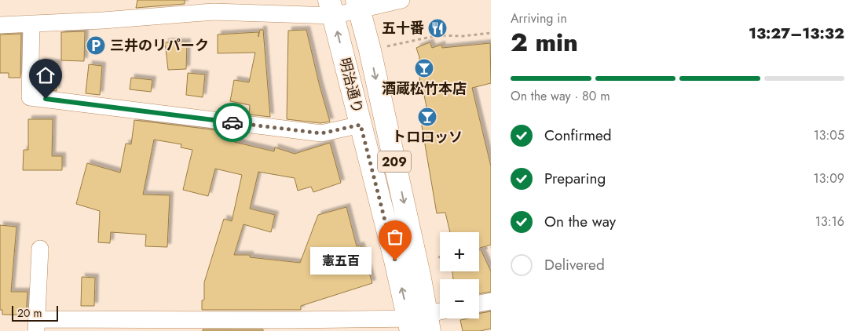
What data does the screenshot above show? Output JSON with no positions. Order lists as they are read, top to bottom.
{
  "streets": {
    "highway": ["明治通り", "209"]
  },
  "places": {
    "restaurant": ["五十番"],
    "parking": ["三井のリパーク"],
    "bar": ["酒蔵松竹本店", "トロロッソ"],
    "other": ["憲五百"]
  },
  "scale_bar": "20 m",
  "page": {
    "heading": ["2 min", "Arriving in", "13:27–13:32"],
    "bar": "On the way · 80 m",
    "list": [
      ["Confirmed", "13:05"],
      ["Preparing", "13:09"],
      ["On the way", "13:16"],
      "Delivered"
    ],
    "map_buttons": ["+", "−"],
    "bubble": "憲五百",
    "scale": "20 m"
  }
}
